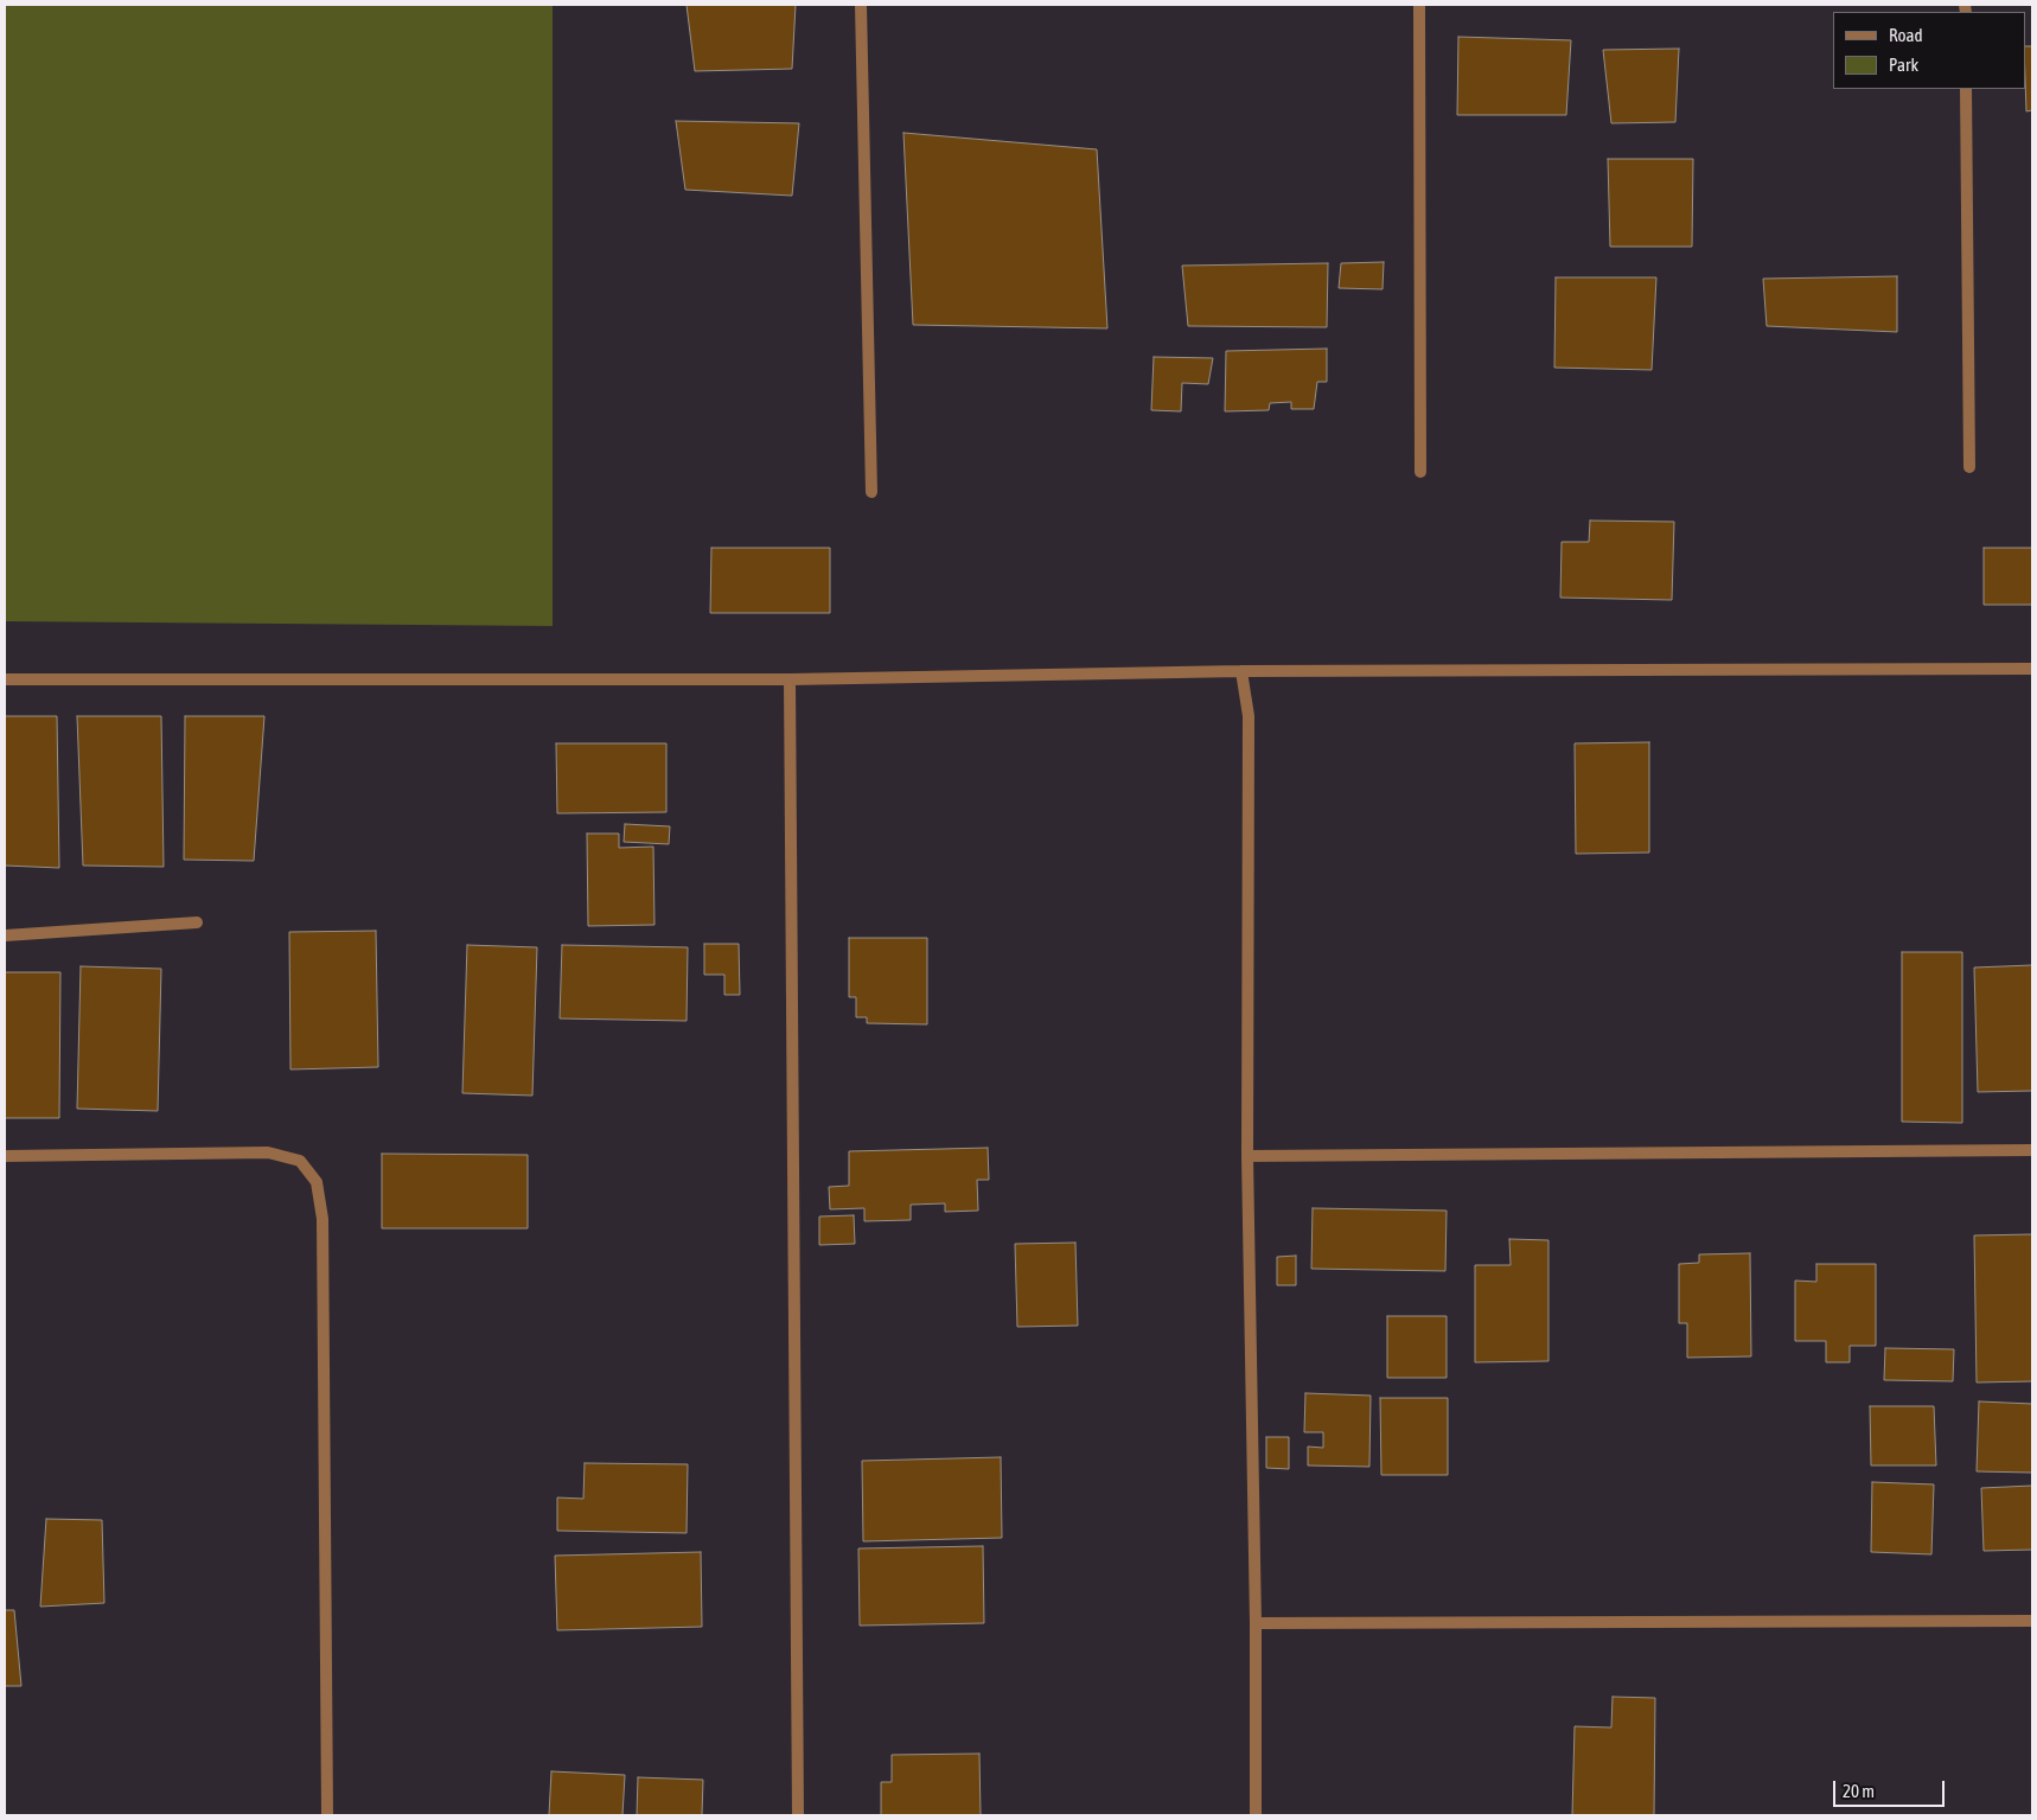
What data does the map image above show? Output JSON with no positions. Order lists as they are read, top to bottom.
{
  "legend": ["Road", "Park"],
  "scale_bar": "20 m"
}
